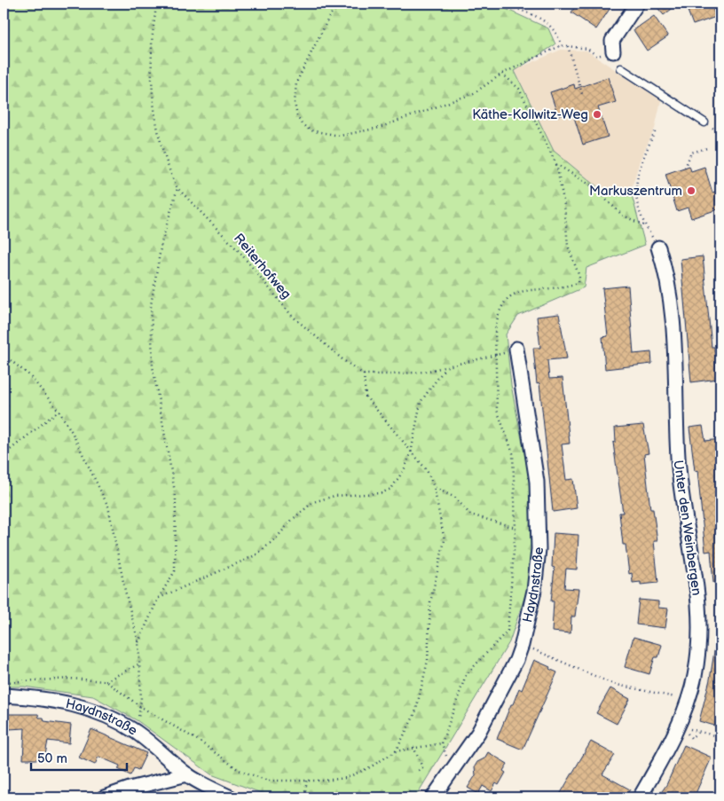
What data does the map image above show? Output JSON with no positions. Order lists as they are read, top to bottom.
{
  "streets": {
    "street": ["Unter den Weinbergen", "Haydnstraße"],
    "path": ["Reiterhofweg"]
  },
  "places": ["Käthe-Kollwitz-Weg", "Markuszentrum"],
  "scale_bar": "50 m"
}
